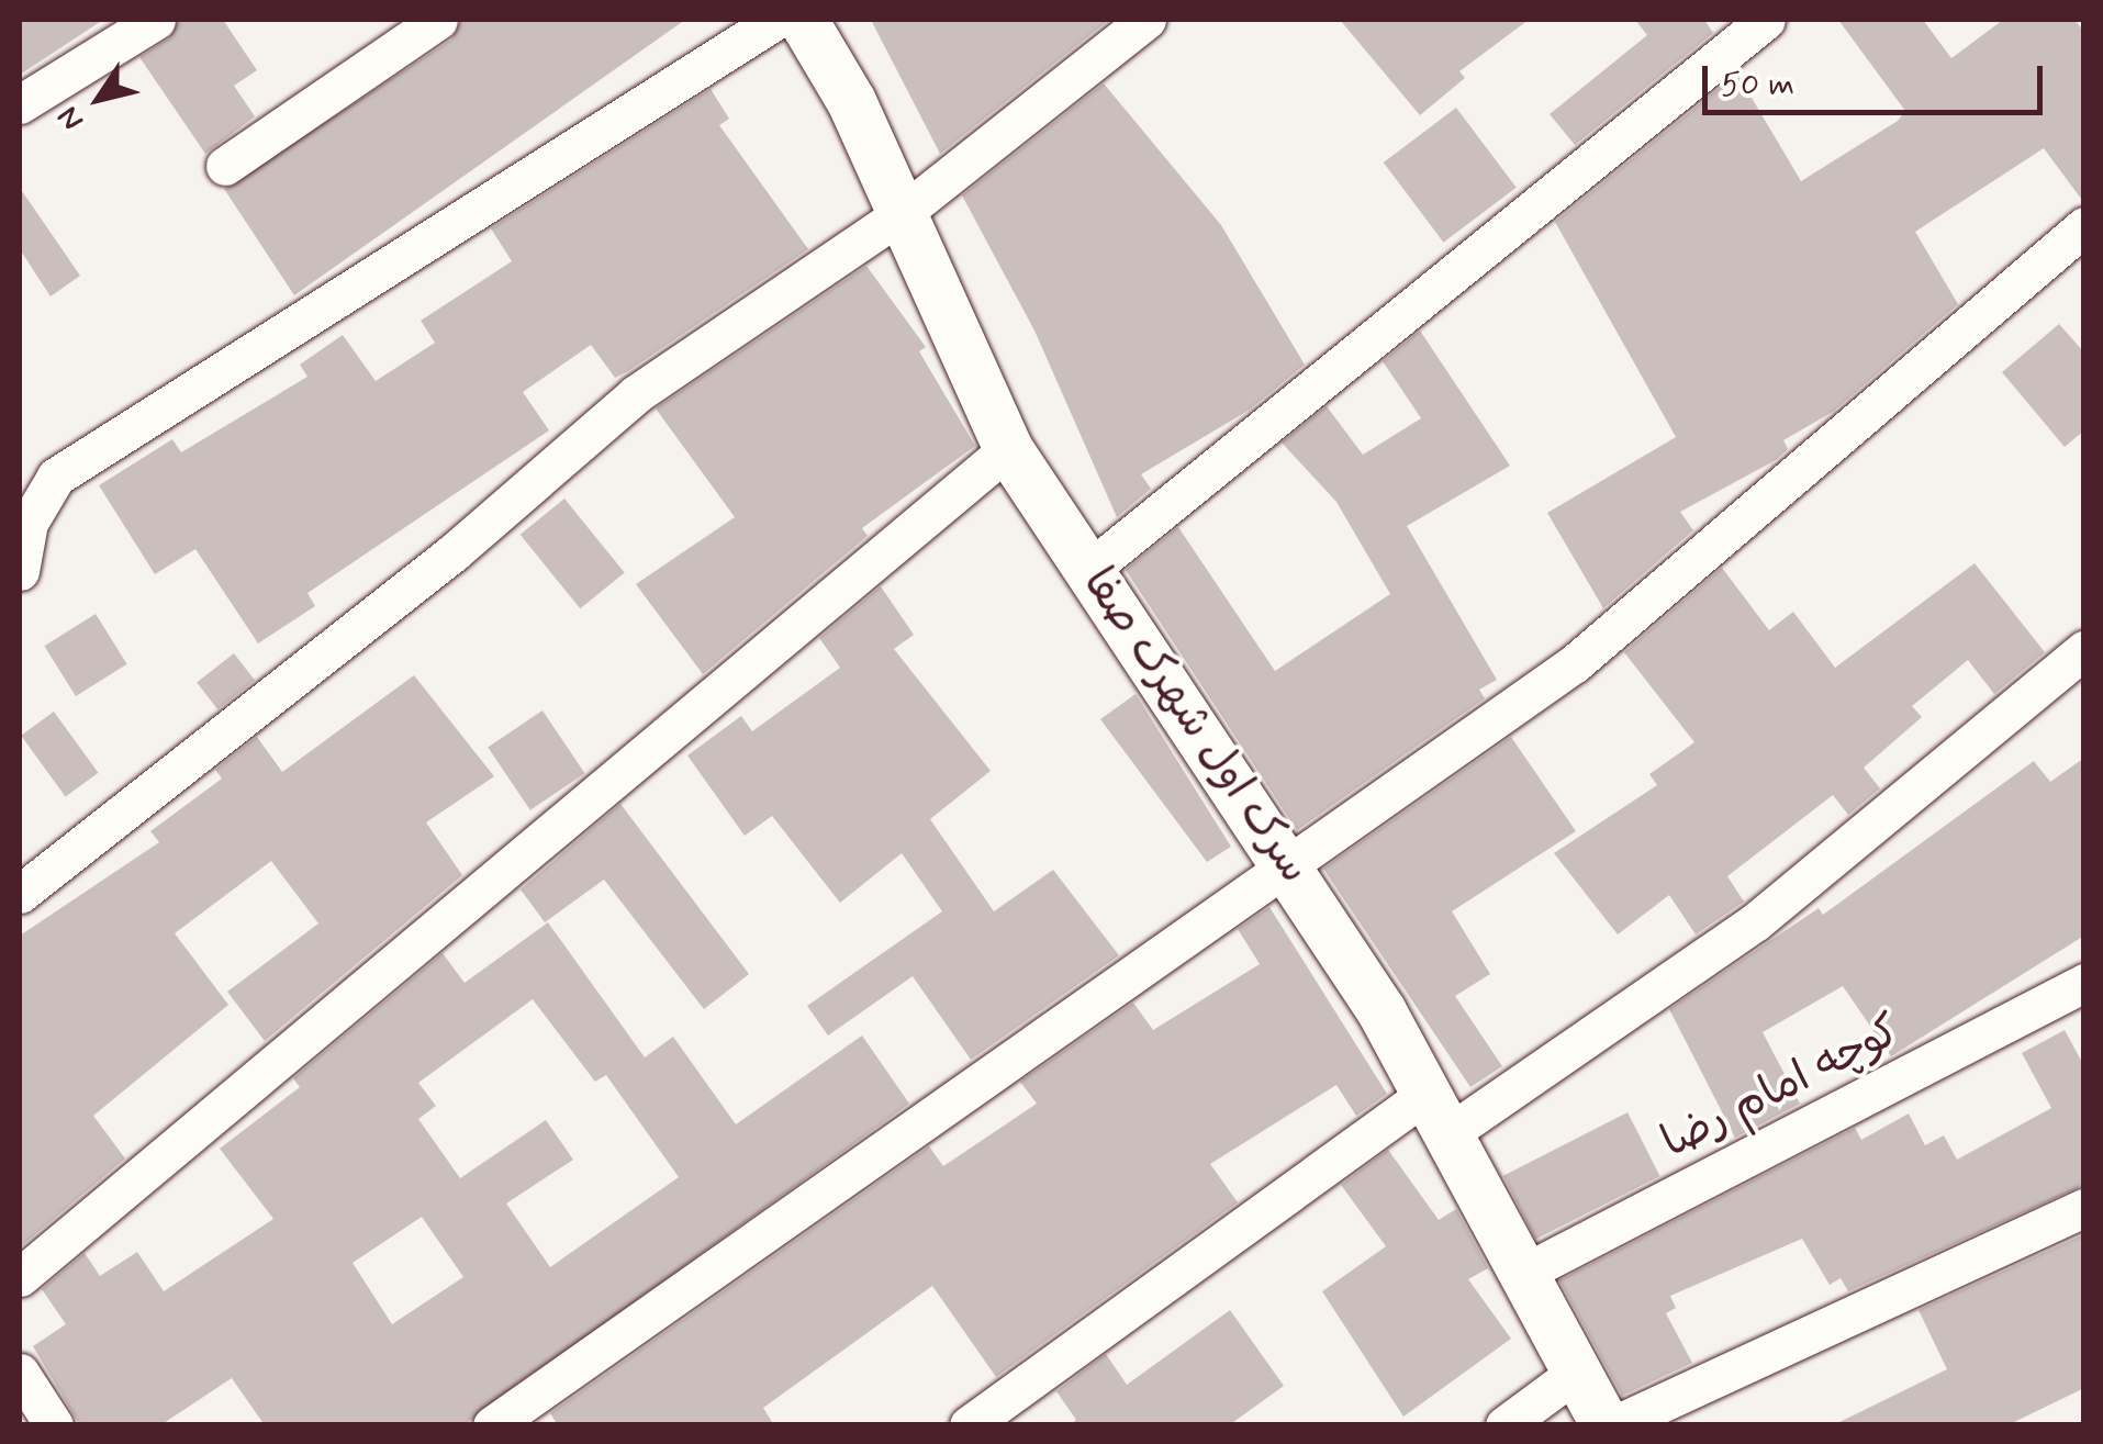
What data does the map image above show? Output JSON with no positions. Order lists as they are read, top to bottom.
{
  "streets": {
    "street": ["سرک اول شهرک صفا", "کوچه امام رضا"]
  },
  "crossings": [
    ["سرک اول شهرک صفا", "کوچه امام رضا"]
  ],
  "scale_bar": "50 m",
  "north": "bottom left"
}
